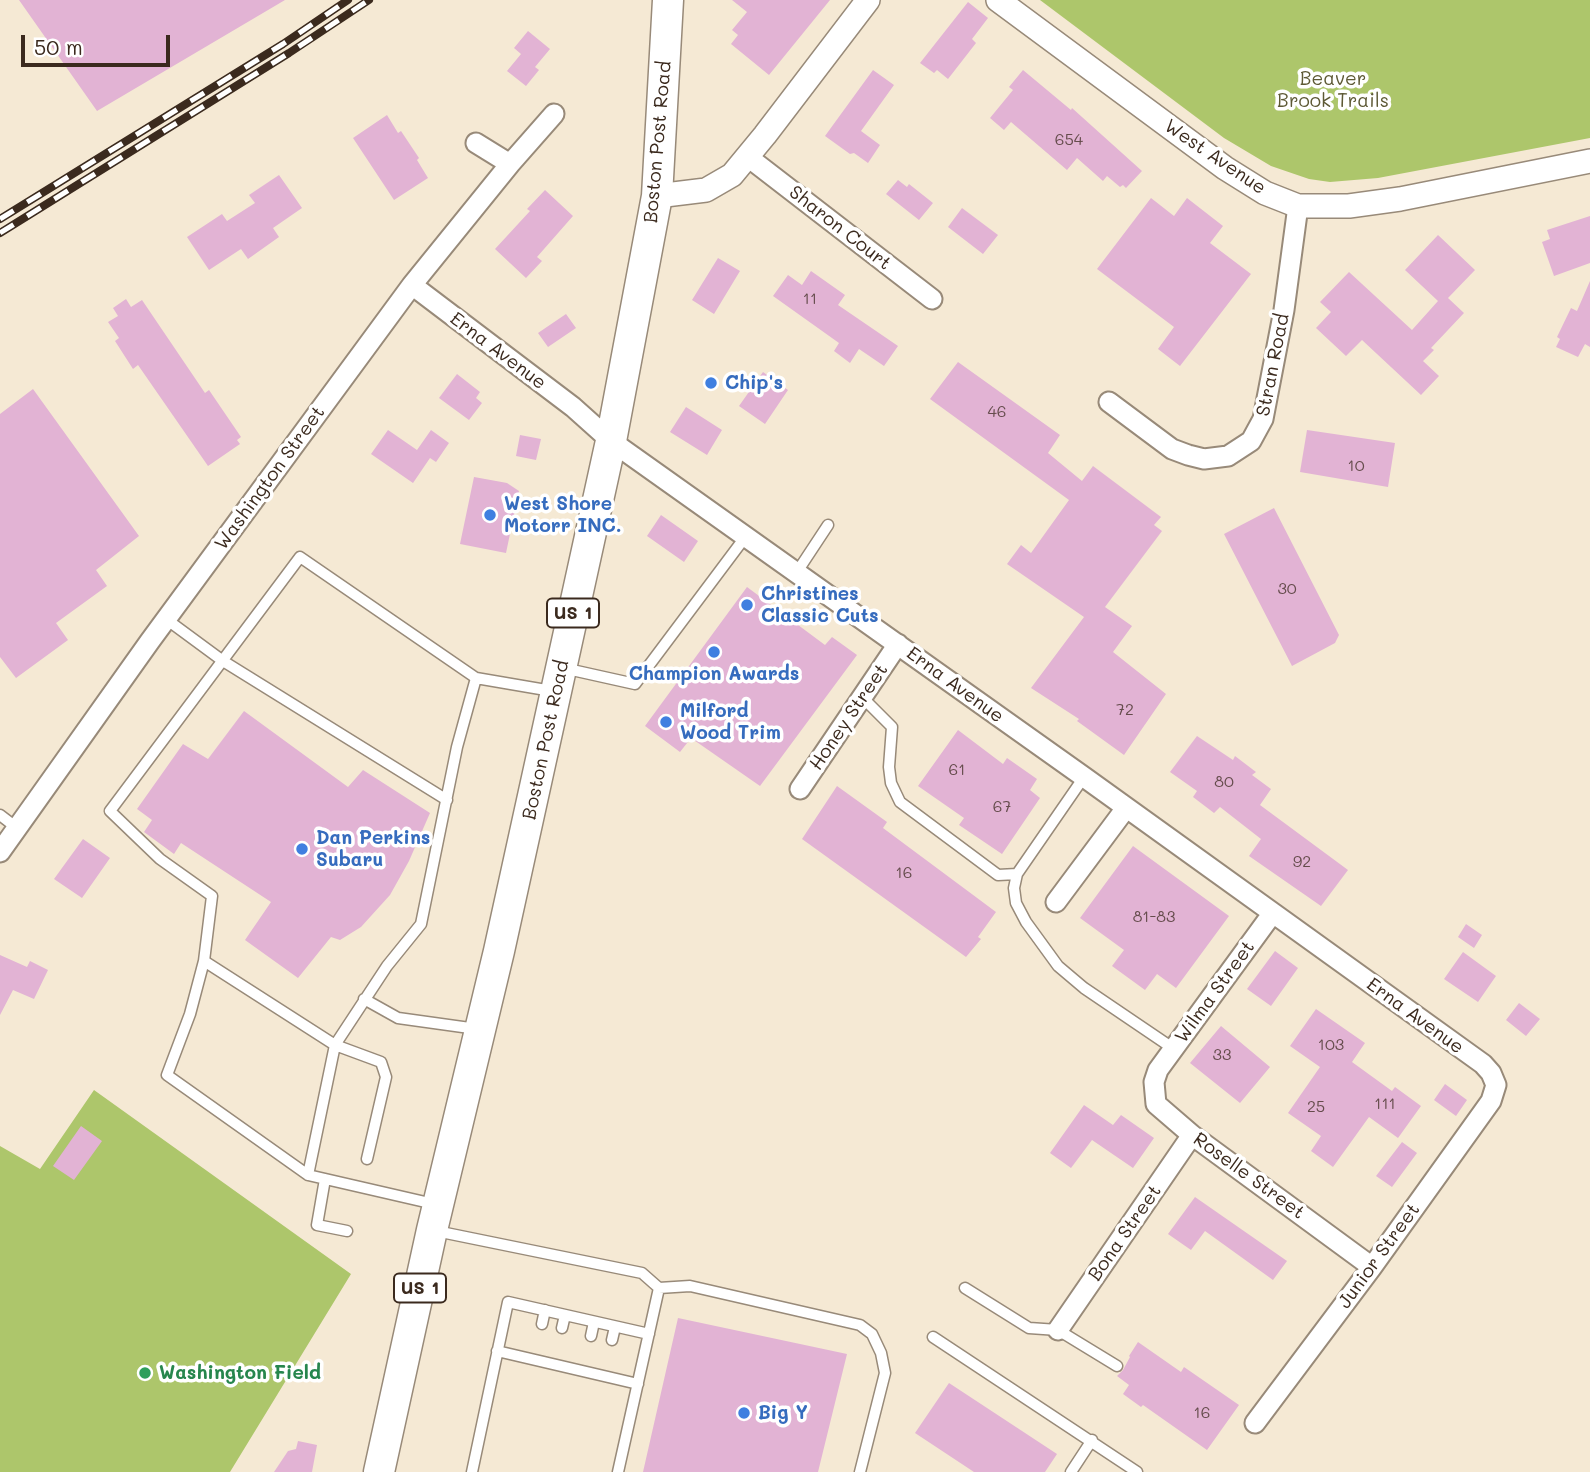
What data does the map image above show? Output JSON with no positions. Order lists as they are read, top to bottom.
{
  "streets": {
    "main road": ["Boston Post Road", "US 1"],
    "street": [
      "West Avenue",
      "Sharon Court",
      "Erna Avenue",
      "Stran Road",
      "Washington Street",
      "Honey Street",
      "Wilma Street",
      "Roselle Street",
      "Bona Street",
      "Junior Street"
    ]
  },
  "crossings": [
    ["Boston Post Road", "Erna Avenue"],
    ["West Avenue", "Stran Road"],
    ["Erna Avenue", "Washington Street"],
    ["Erna Avenue", "Honey Street"],
    ["Erna Avenue", "Wilma Street"],
    ["Erna Avenue", "Junior Street"],
    ["Wilma Street", "Roselle Street"],
    ["Roselle Street", "Bona Street"],
    ["Roselle Street", "Junior Street"]
  ],
  "parks": ["Beaver Brook Trails"],
  "places": [
    "Chip's",
    "West Shore Motorr INC.",
    "Christines Classic Cuts",
    "Champion Awards",
    "Milford Wood Trim",
    "Dan Perkins Subaru",
    "Washington Field",
    "Big Y"
  ],
  "house_numbers": [
    "654",
    "11",
    "46",
    "10",
    "30",
    "72",
    "61",
    "80",
    "67",
    "92",
    "16",
    "81-83",
    "103",
    "33",
    "111",
    "25",
    "16"
  ],
  "scale_bar": "50 m"
}
